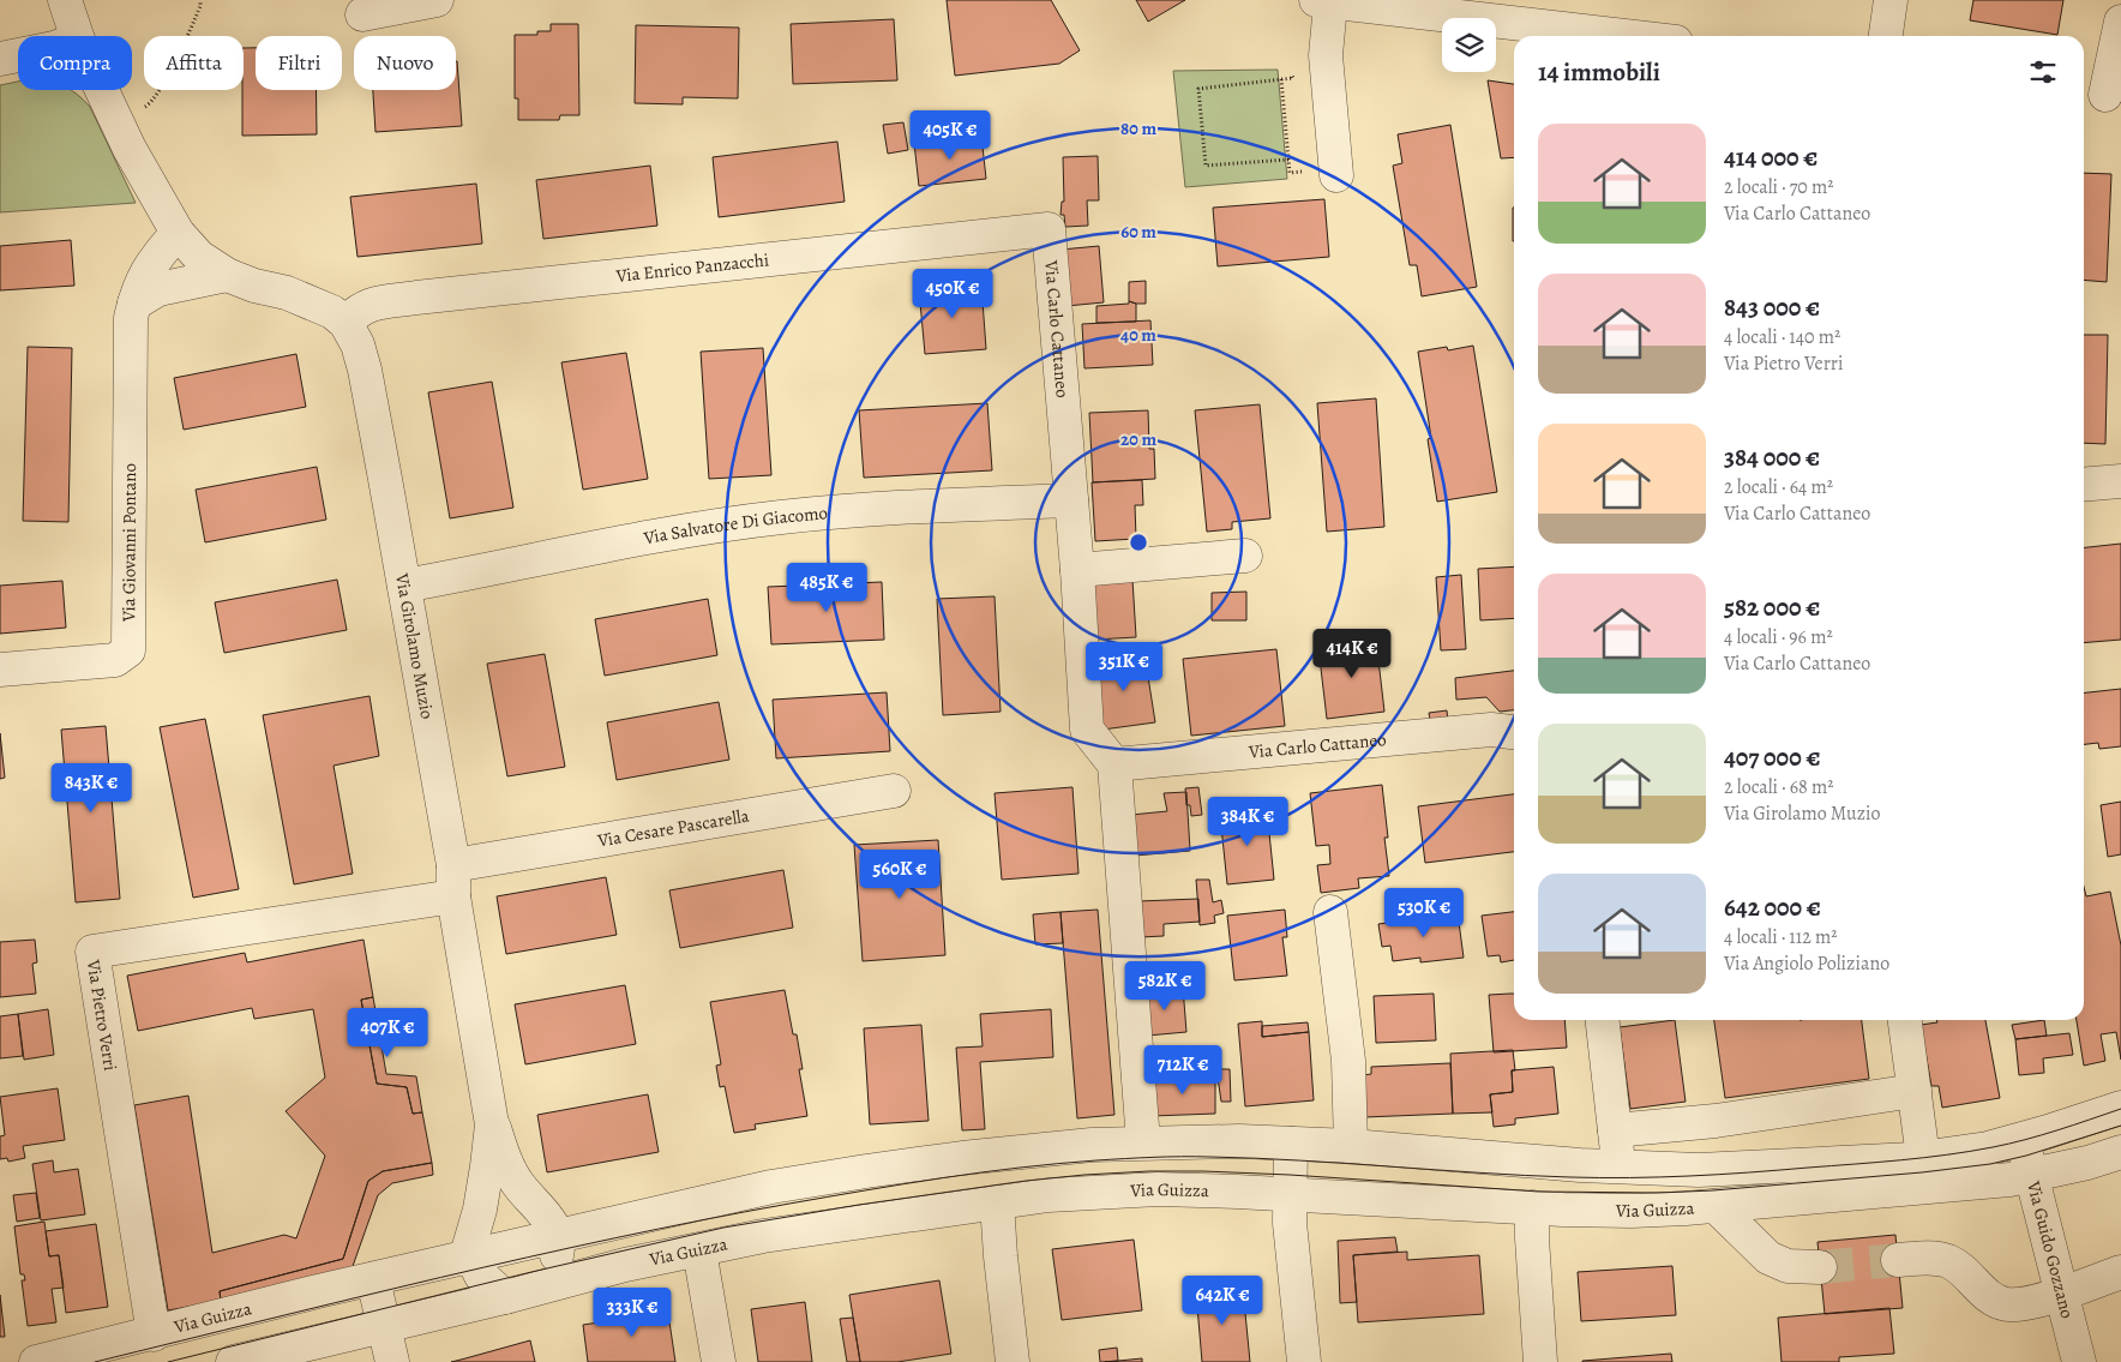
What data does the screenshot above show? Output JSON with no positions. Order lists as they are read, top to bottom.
{
  "streets": {
    "street": [
      "Via Enrico Panzacchi",
      "Via Carlo Cattaneo",
      "Via Salvatore Di Giacomo",
      "Via Giovanni Pontano",
      "Via Girolamo Muzio",
      "Via Cesare Pascarella",
      "Via Pietro Verri",
      "Via Guizza",
      "Via Guido Gozzano"
    ]
  },
  "crossings": [
    ["Via Enrico Panzacchi", "Via Carlo Cattaneo"],
    ["Via Enrico Panzacchi", "Via Girolamo Muzio"],
    ["Via Carlo Cattaneo", "Via Salvatore Di Giacomo"],
    ["Via Salvatore Di Giacomo", "Via Girolamo Muzio"],
    ["Via Giovanni Pontano", "Via Girolamo Muzio"],
    ["Via Girolamo Muzio", "Via Cesare Pascarella"],
    ["Via Girolamo Muzio", "Via Pietro Verri"],
    ["Via Girolamo Muzio", "Via Guizza"],
    ["Via Cesare Pascarella", "Via Pietro Verri"],
    ["Via Pietro Verri", "Via Guizza"],
    ["Via Guizza", "Via Guido Gozzano"]
  ],
  "page": {
    "chip": [
      "Compra",
      "Affitta",
      "Filtri",
      "Nuovo"
    ],
    "heading": "14 immobili",
    "list": [
      {
        "name": "414 000 €",
        "note": "2 locali · 70 m² · Via Carlo Cattaneo"
      },
      {
        "name": "843 000 €",
        "note": "4 locali · 140 m² · Via Pietro Verri"
      },
      {
        "name": "384 000 €",
        "note": "2 locali · 64 m² · Via Carlo Cattaneo"
      },
      {
        "name": "582 000 €",
        "note": "4 locali · 96 m² · Via Carlo Cattaneo"
      },
      {
        "name": "407 000 €",
        "note": "2 locali · 68 m² · Via Girolamo Muzio"
      },
      {
        "name": "642 000 €",
        "note": "4 locali · 112 m² · Via Angiolo Poliziano"
      }
    ],
    "price": [
      "405K €",
      "450K €",
      "485K €",
      "414K €",
      "351K €",
      "843K €",
      "384K €",
      "560K €",
      "530K €",
      "582K €",
      "407K €",
      "712K €",
      "642K €",
      "333K €"
    ]
  },
  "rings": [
    "80 m",
    "60 m",
    "40 m",
    "20 m"
  ]
}
